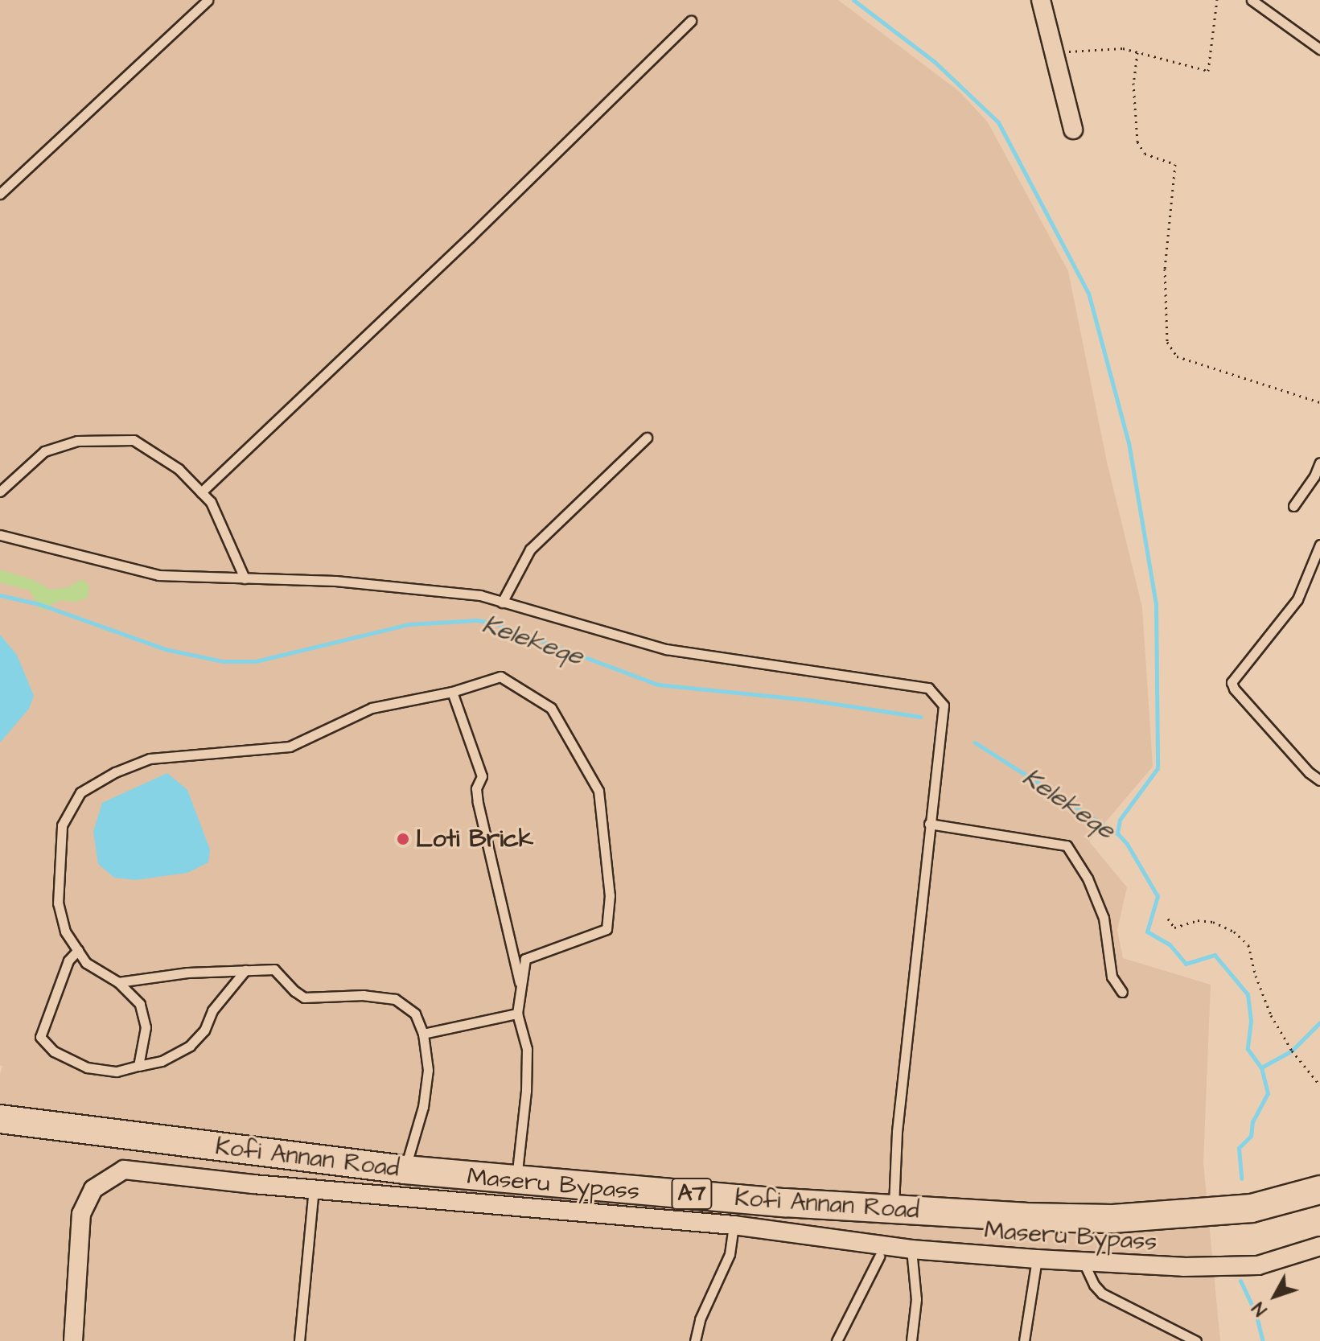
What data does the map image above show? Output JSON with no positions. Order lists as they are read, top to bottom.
{
  "streets": {
    "main road": ["Kofi Annan Road", "A7"],
    "street": ["Maseru Bypass"]
  },
  "water": ["Kelekeqe"],
  "places": ["Loti Brick"],
  "north": "bottom left"
}
